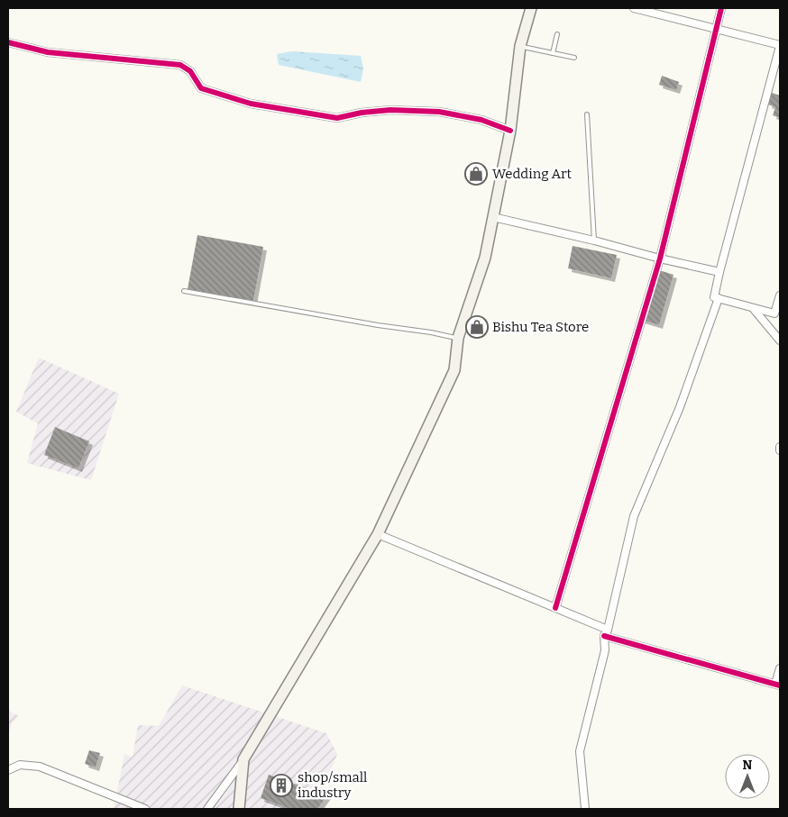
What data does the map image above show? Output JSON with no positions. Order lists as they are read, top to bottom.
{
  "places": {
    "shop": ["Wedding Art", "Bishu Tea Store"],
    "building": ["shop/small industry"]
  },
  "north": "top"
}
